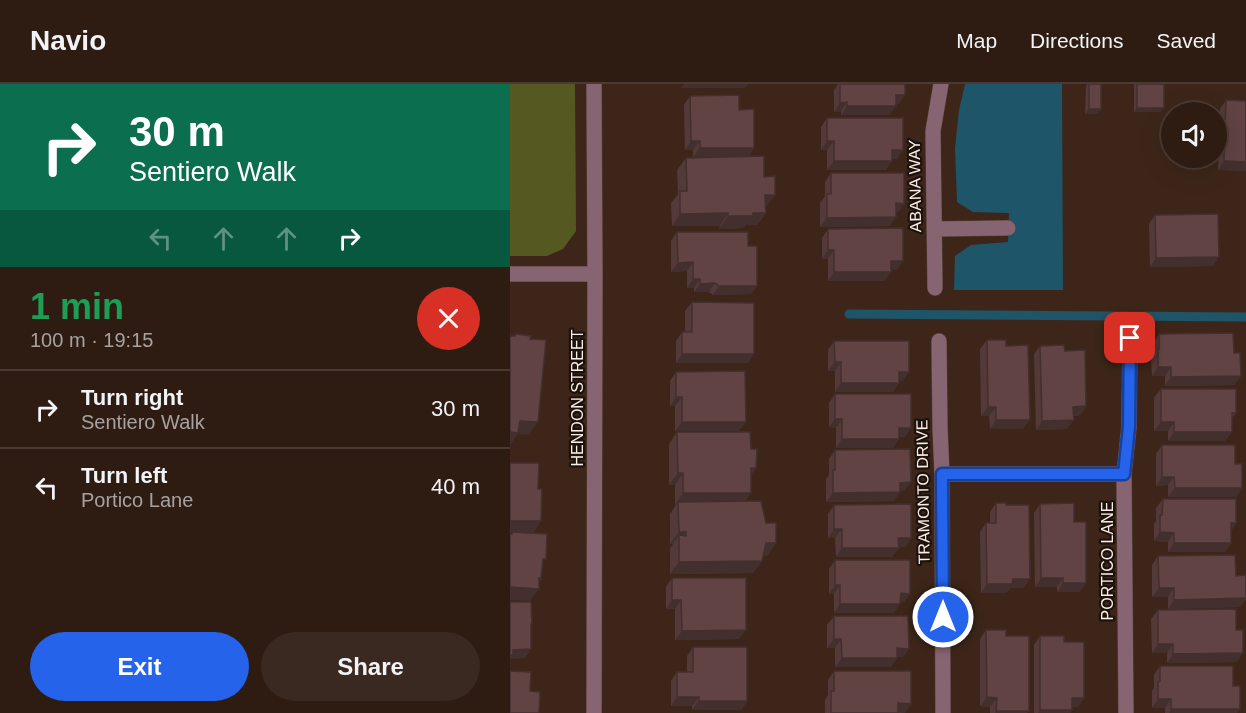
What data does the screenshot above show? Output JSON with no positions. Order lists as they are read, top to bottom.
{
  "streets": {
    "street": [
      "ABANA WAY",
      "HENDON STREET",
      "TRAMONTO DRIVE",
      "PORTICO LANE"
    ]
  },
  "page": {
    "header": "Navio",
    "nav": ["Map", "Directions", "Saved"],
    "turn": ["30 m", "Sentiero Walk"],
    "heading": ["1 min", "100 m · 19:15"],
    "list": [
      {
        "name": "Turn right",
        "note": "Sentiero Walk",
        "value": "30 m"
      },
      {
        "name": "Turn left",
        "note": "Portico Lane",
        "value": "40 m"
      }
    ],
    "buttons": ["Exit", "Share"]
  }
}
